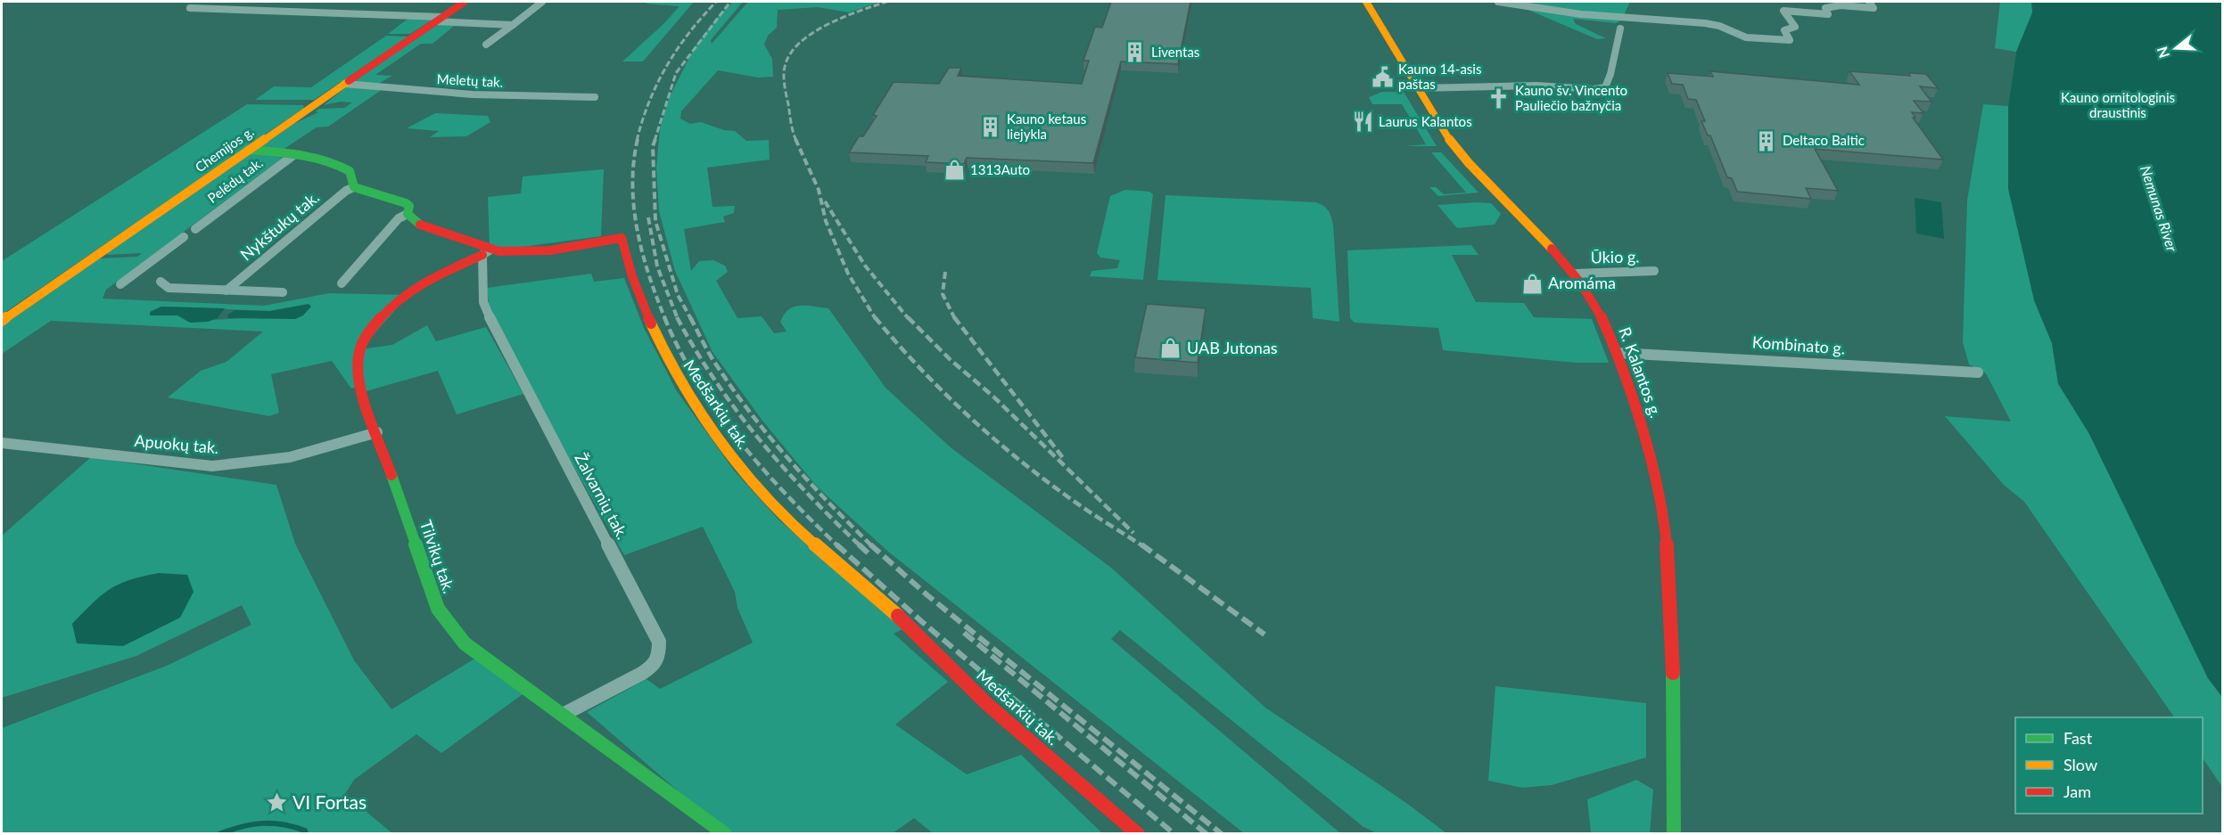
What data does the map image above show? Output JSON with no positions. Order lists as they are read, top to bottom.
{
  "streets": {
    "street": [
      "Meletų tak.",
      "Chemijos g.",
      "Pelėdų tak.",
      "Nykštukų tak.",
      "Ūkio g.",
      "Kombinato g.",
      "R. Kalantos g.",
      "Medšarkių tak.",
      "Apuokų tak.",
      "Žalvarnių tak.",
      "Tilvikų tak."
    ]
  },
  "crossings": [
    ["Meletų tak.", "Chemijos g."],
    ["Nykštukų tak.", "Medšarkių tak."],
    ["Ūkio g.", "R. Kalantos g."],
    ["Kombinato g.", "R. Kalantos g."],
    ["Medšarkių tak.", "Žalvarnių tak."],
    ["Medšarkių tak.", "Tilvikų tak."],
    ["Apuokų tak.", "Tilvikų tak."],
    ["Žalvarnių tak.", "Tilvikų tak."]
  ],
  "water": ["Nemunas River"],
  "parks": ["Kauno ornitologinis draustinis"],
  "places": {
    "building": ["Liventas", "Kauno ketaus liejykla", "Deltaco Baltic"],
    "public building": ["Kauno 14-asis paštas"],
    "church": ["Kauno šv. Vincento Pauliečio bažnyčia"],
    "restaurant": ["Laurus Kalantos"],
    "shop": ["1313Auto", "Aromáma", "UAB Jutonas"],
    "place": ["VI Fortas"]
  },
  "legend": ["Fast", "Slow", "Jam"],
  "north": "left"
}
